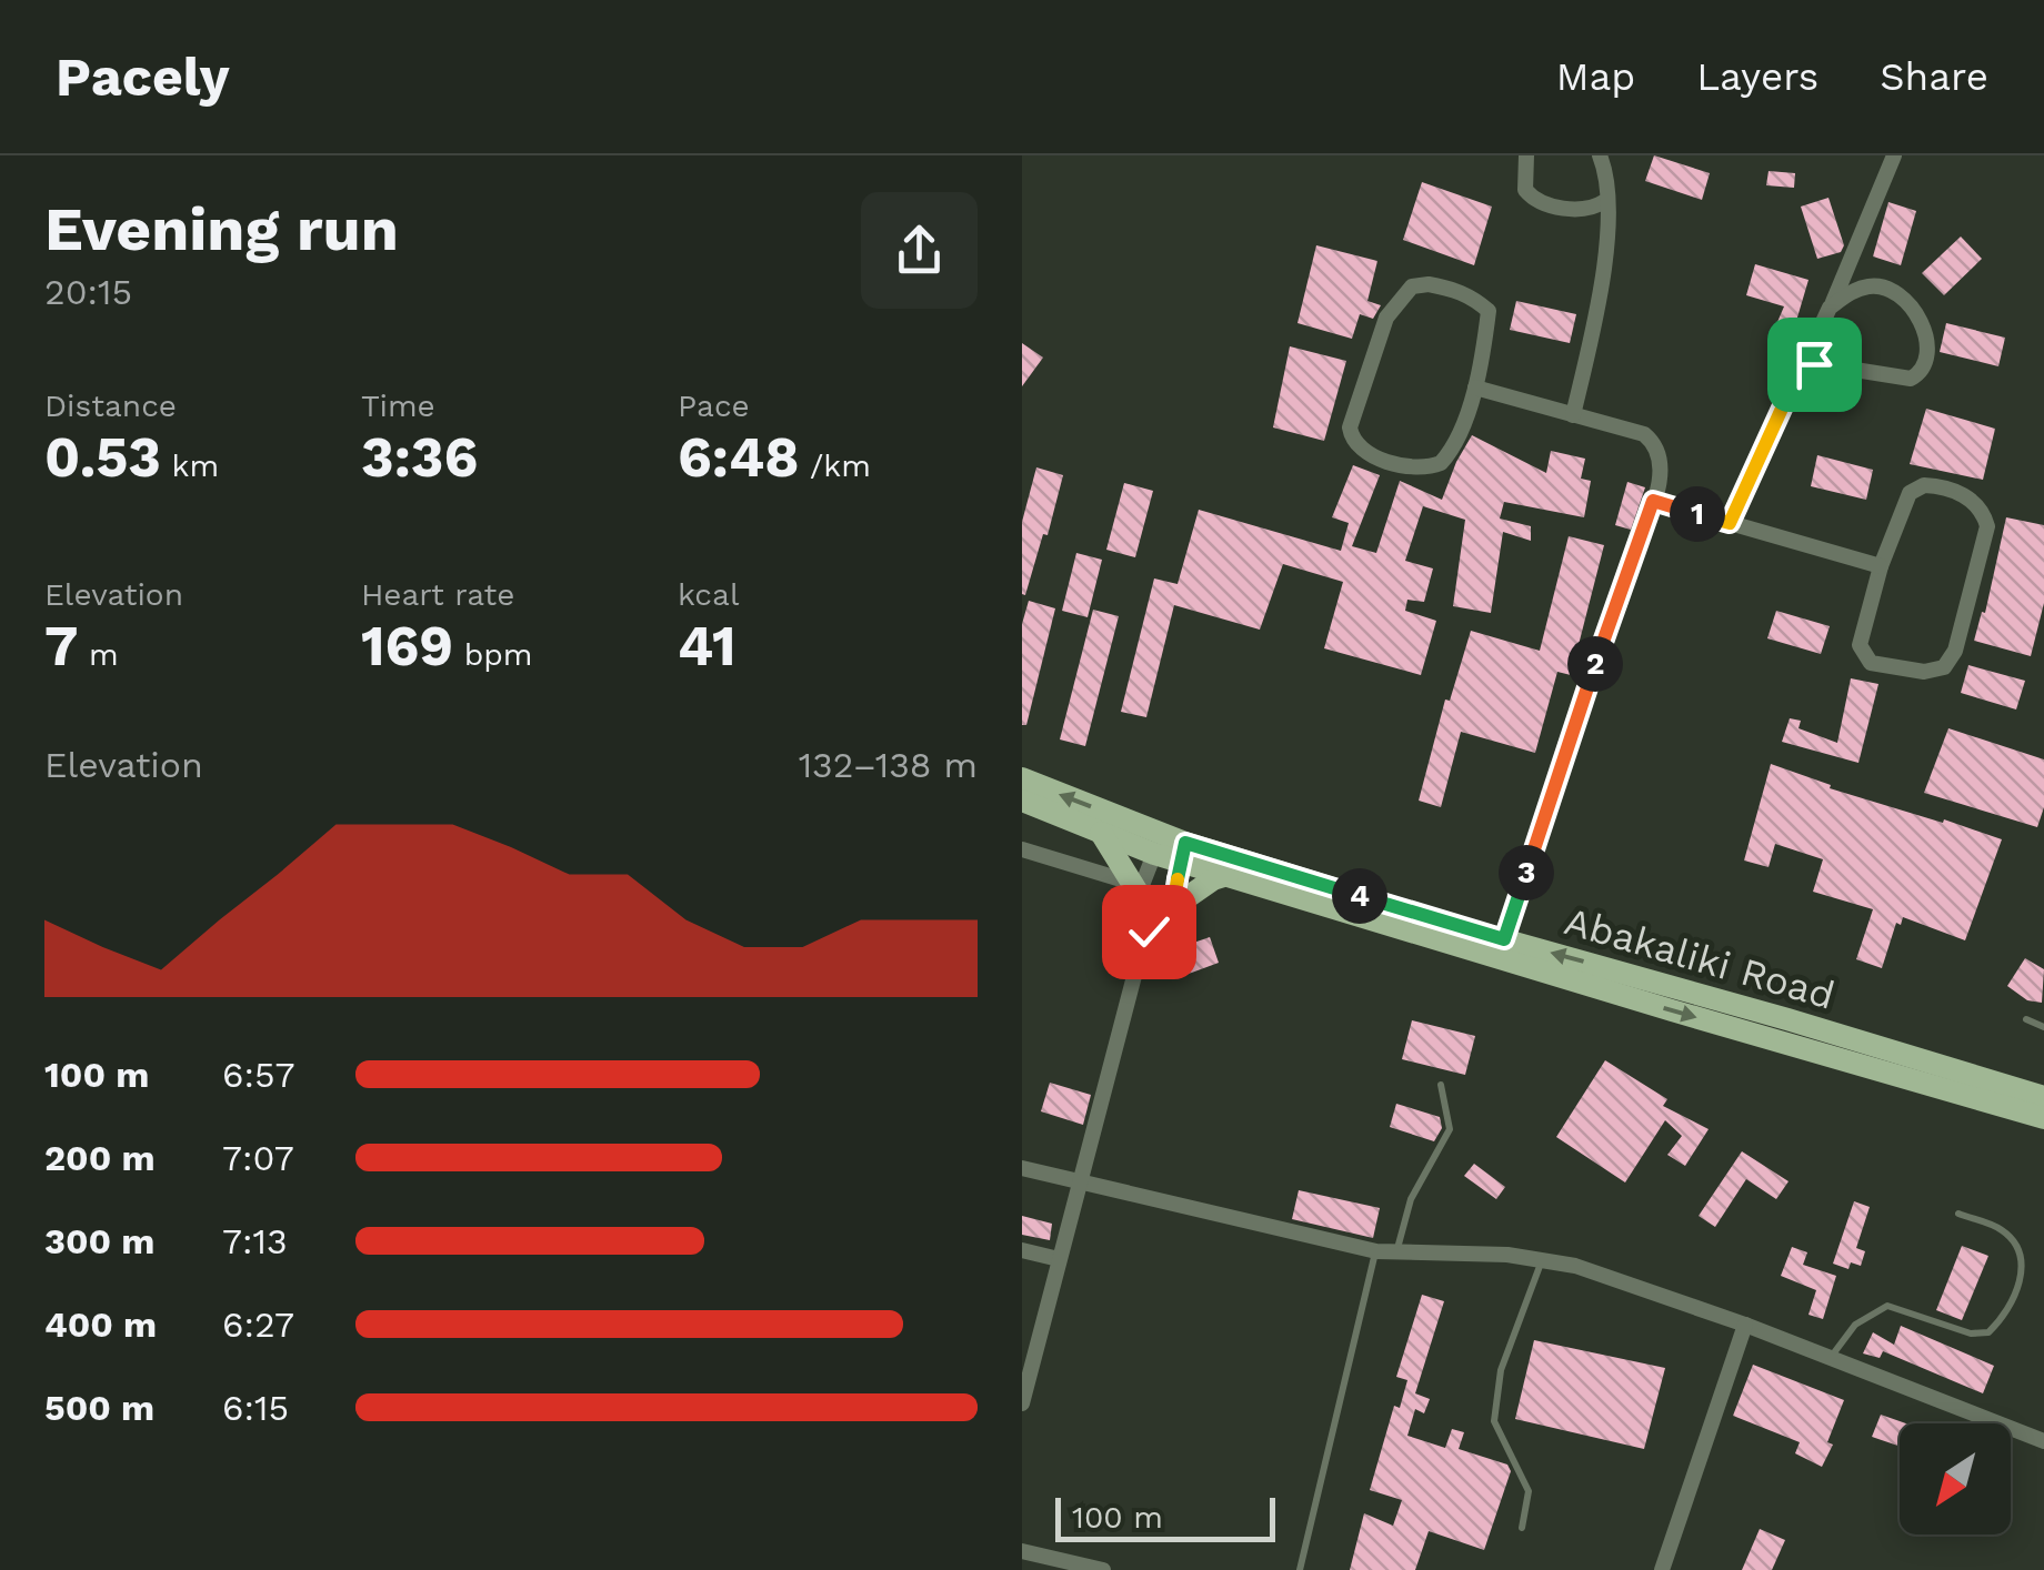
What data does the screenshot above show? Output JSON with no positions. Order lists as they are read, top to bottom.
{
  "streets": {
    "main road": ["Abakaliki Road"]
  },
  "scale_bar": "100 m",
  "north": "bottom left",
  "page": {
    "header": "Pacely",
    "nav": ["Map", "Layers", "Share"],
    "heading": ["Evening run", "20:15"],
    "stats": [
      ["Distance", "0.53 km"],
      ["Time", "3:36"],
      ["Pace", "6:48 /km"],
      ["Elevation", "7 m"],
      ["Heart rate", "169 bpm"],
      ["kcal", "41"]
    ],
    "pins": [
      "1",
      "2",
      "3",
      "4"
    ],
    "chart": ["Elevation", "132–138 m"],
    "list": [
      {
        "name": "100 m",
        "note": "6:57"
      },
      {
        "name": "200 m",
        "note": "7:07"
      },
      {
        "name": "300 m",
        "note": "7:13"
      },
      {
        "name": "400 m",
        "note": "6:27"
      },
      {
        "name": "500 m",
        "note": "6:15"
      }
    ],
    "scale": "100 m"
  }
}
